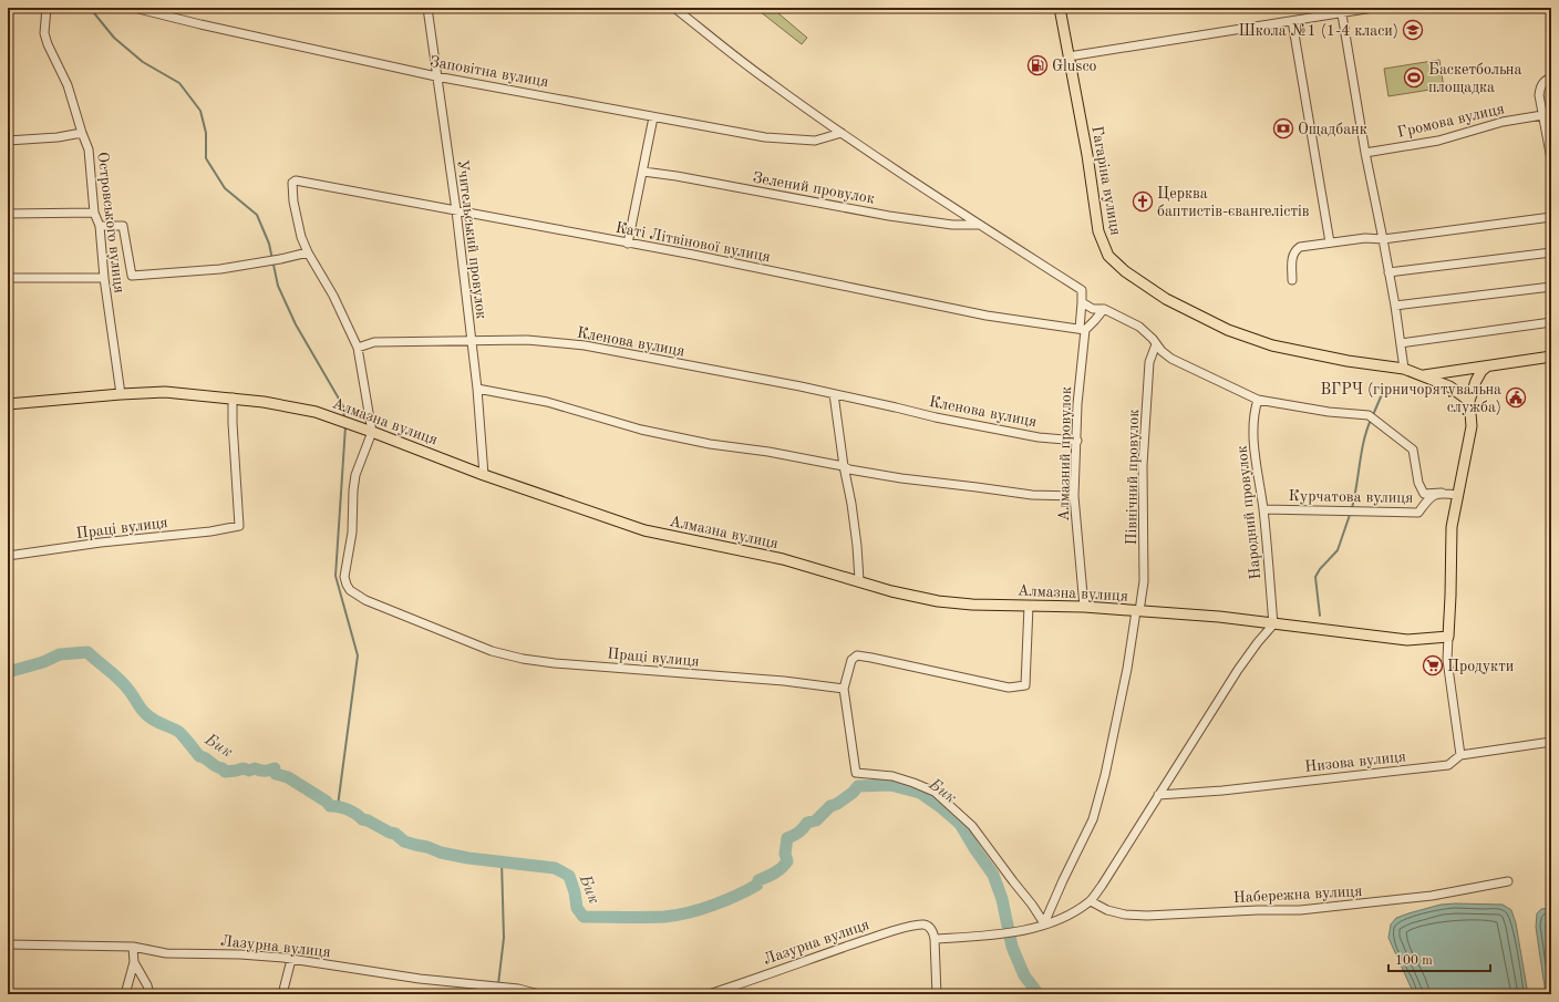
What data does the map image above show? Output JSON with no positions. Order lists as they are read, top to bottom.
{
  "streets": {
    "main road": ["Гагаріна вулиця", "Алмазна вулиця"],
    "street": [
      "Заповітна вулиця",
      "Громова вулиця",
      "Зелений провулок",
      "Островського вулиця",
      "Учительський провулок",
      "Каті Літвінової вулиця",
      "Кленова вулиця",
      "Алмазний провулок",
      "Північний провулок",
      "Курчатова вулиця",
      "Народний провулок",
      "Праці вулиця",
      "Низова вулиця",
      "Набережна вулиця",
      "Лазурна вулиця"
    ]
  },
  "crossings": [
    ["Заповітна вулиця", "Учительський провулок"],
    ["Островського вулиця", "Алмазна вулиця"],
    ["Учительський провулок", "Каті Літвінової вулиця"],
    ["Учительський провулок", "Кленова вулиця"],
    ["Учительський провулок", "Алмазна вулиця"],
    ["Каті Літвінової вулиця", "Алмазний провулок"],
    ["Кленова вулиця", "Алмазний провулок"],
    ["Алмазна вулиця", "Алмазний провулок"],
    ["Алмазна вулиця", "Північний провулок"],
    ["Алмазна вулиця", "Народний провулок"],
    ["Алмазна вулиця", "Праці вулиця"],
    ["Курчатова вулиця", "Народний провулок"]
  ],
  "water": ["Бик"],
  "places": {
    "school or university": ["Школа №1 (1-4 класи)"],
    "fuel station": ["Glusco"],
    "sports": ["Баскетбольна площадка"],
    "bank": ["Ощадбанк"],
    "church": ["Церква баптистів-євангелістів"],
    "public building": ["ВГРЧ (гірничорятувальна служба)"],
    "supermarket": ["Продукти"]
  },
  "scale_bar": "100 m"
}
